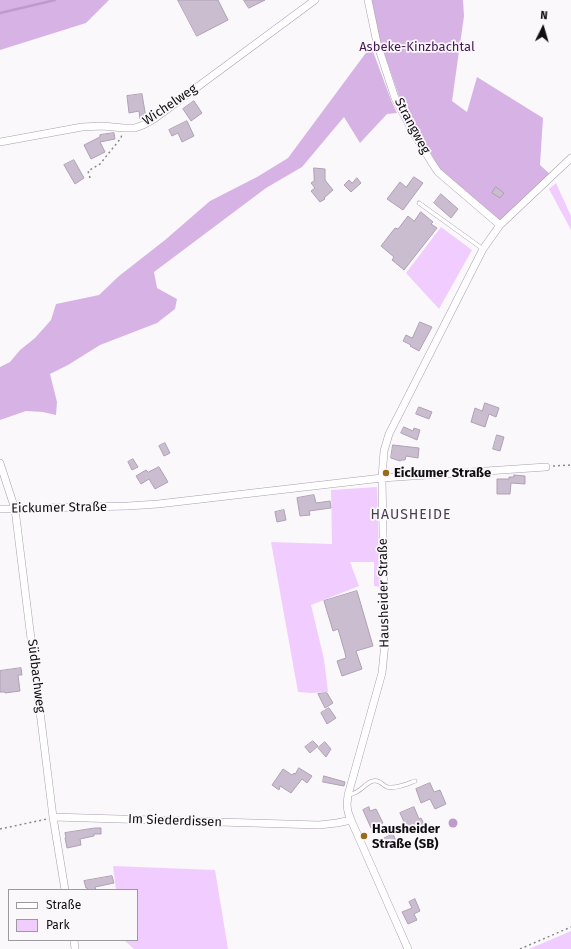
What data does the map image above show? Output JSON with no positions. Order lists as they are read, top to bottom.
{
  "streets": {
    "street": [
      "Wichelweg",
      "Strangweg",
      "Eickumer Straße",
      "Hausheider Straße",
      "Südbachweg",
      "Im Siederdissen"
    ]
  },
  "crossings": [
    ["Strangweg", "Hausheider Straße"],
    ["Eickumer Straße", "Hausheider Straße"],
    ["Eickumer Straße", "Südbachweg"],
    ["Hausheider Straße", "Im Siederdissen"],
    ["Südbachweg", "Im Siederdissen"]
  ],
  "districts": ["HAUSHEIDE"],
  "parks": ["Asbeke-Kinzbachtal"],
  "places": ["Eickumer Straße", "Hausheider Straße (SB)"],
  "legend": ["Straße", "Park"],
  "north": "top"
}
